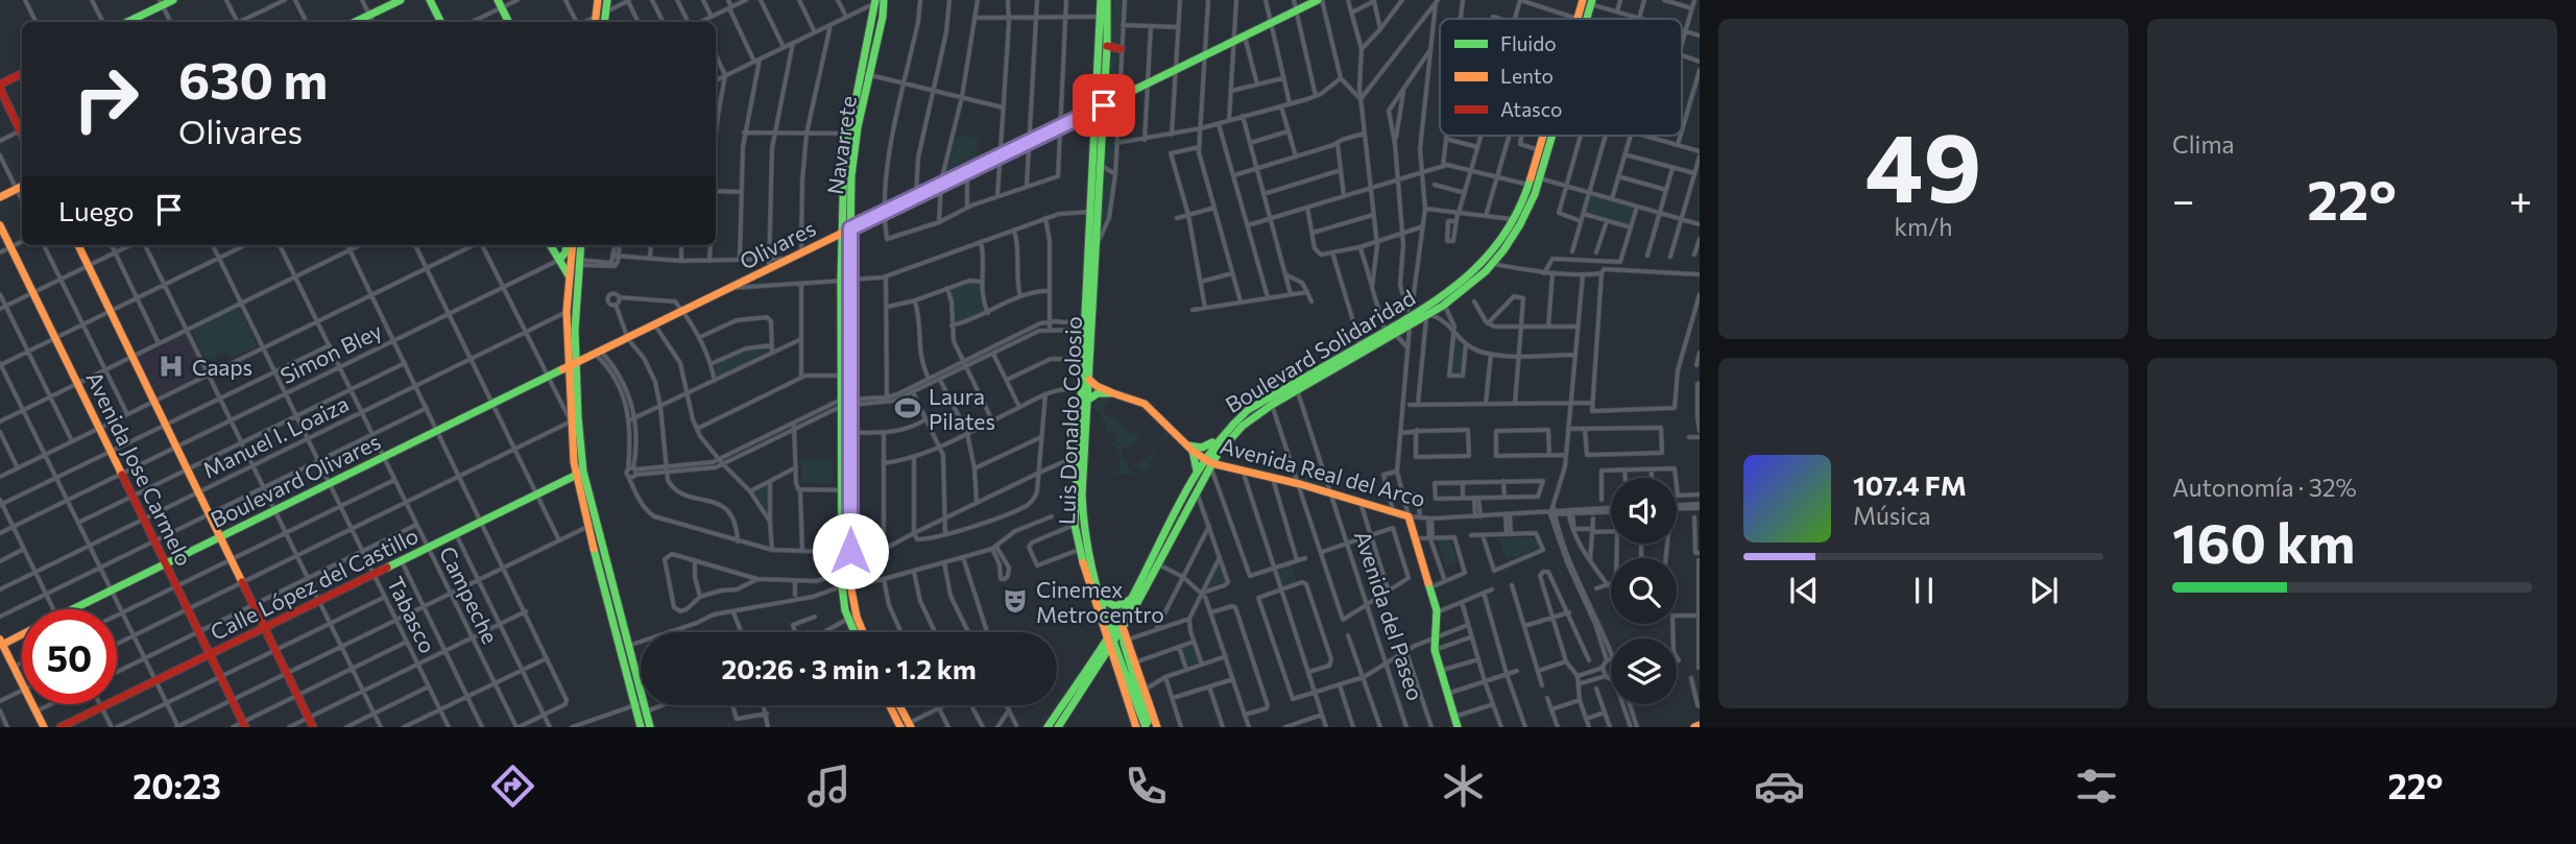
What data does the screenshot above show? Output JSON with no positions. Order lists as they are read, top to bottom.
{
  "streets": {
    "main road": [
      "Navarrete",
      "Olivares",
      "Boulevard Solidaridad",
      "Luis Donaldo Colosio",
      "Avenida Jose Carmelo",
      "Avenida Real del Arco",
      "Boulevard Olivares",
      "Calle López del Castillo",
      "Avenida del Paseo"
    ],
    "street": [
      "Simon Bley",
      "Manuel I. Loaiza",
      "Campeche",
      "Tabasco"
    ]
  },
  "crossings": [
    ["Navarrete", "Olivares"],
    ["Olivares", "Luis Donaldo Colosio"],
    ["Olivares", "Boulevard Olivares"],
    ["Boulevard Solidaridad", "Luis Donaldo Colosio"],
    ["Boulevard Solidaridad", "Avenida Real del Arco"],
    ["Boulevard Solidaridad", "Avenida del Paseo"],
    ["Simon Bley", "Avenida Jose Carmelo"],
    ["Simon Bley", "Campeche"],
    ["Simon Bley", "Tabasco"],
    ["Luis Donaldo Colosio", "Avenida Real del Arco"],
    ["Manuel I. Loaiza", "Avenida Jose Carmelo"],
    ["Manuel I. Loaiza", "Campeche"],
    ["Manuel I. Loaiza", "Tabasco"],
    ["Avenida Jose Carmelo", "Boulevard Olivares"],
    ["Avenida Jose Carmelo", "Calle López del Castillo"],
    ["Avenida Real del Arco", "Avenida del Paseo"],
    ["Boulevard Olivares", "Campeche"],
    ["Boulevard Olivares", "Tabasco"],
    ["Calle López del Castillo", "Campeche"],
    ["Calle López del Castillo", "Tabasco"]
  ],
  "places": {
    "hospital": ["Caaps"],
    "sports": ["Laura Pilates"],
    "theatre": ["Cinemex Metrocentro"]
  },
  "legend": ["Fluido", "Lento", "Atasco"],
  "page": {
    "tile": [
      ["49", "km/h"],
      "Clima",
      ["Autonomía · 32%", "160 km"]
    ],
    "turn": ["630 m", "Olivares"],
    "heat": ["−", "22°", "+"],
    "then": "Luego",
    "song": ["107.4 FM", "Música"],
    "limit": "50",
    "trip": "20:26 · 3 min · 1.2 km",
    "tabs": ["20:23", "22°"]
  }
}
